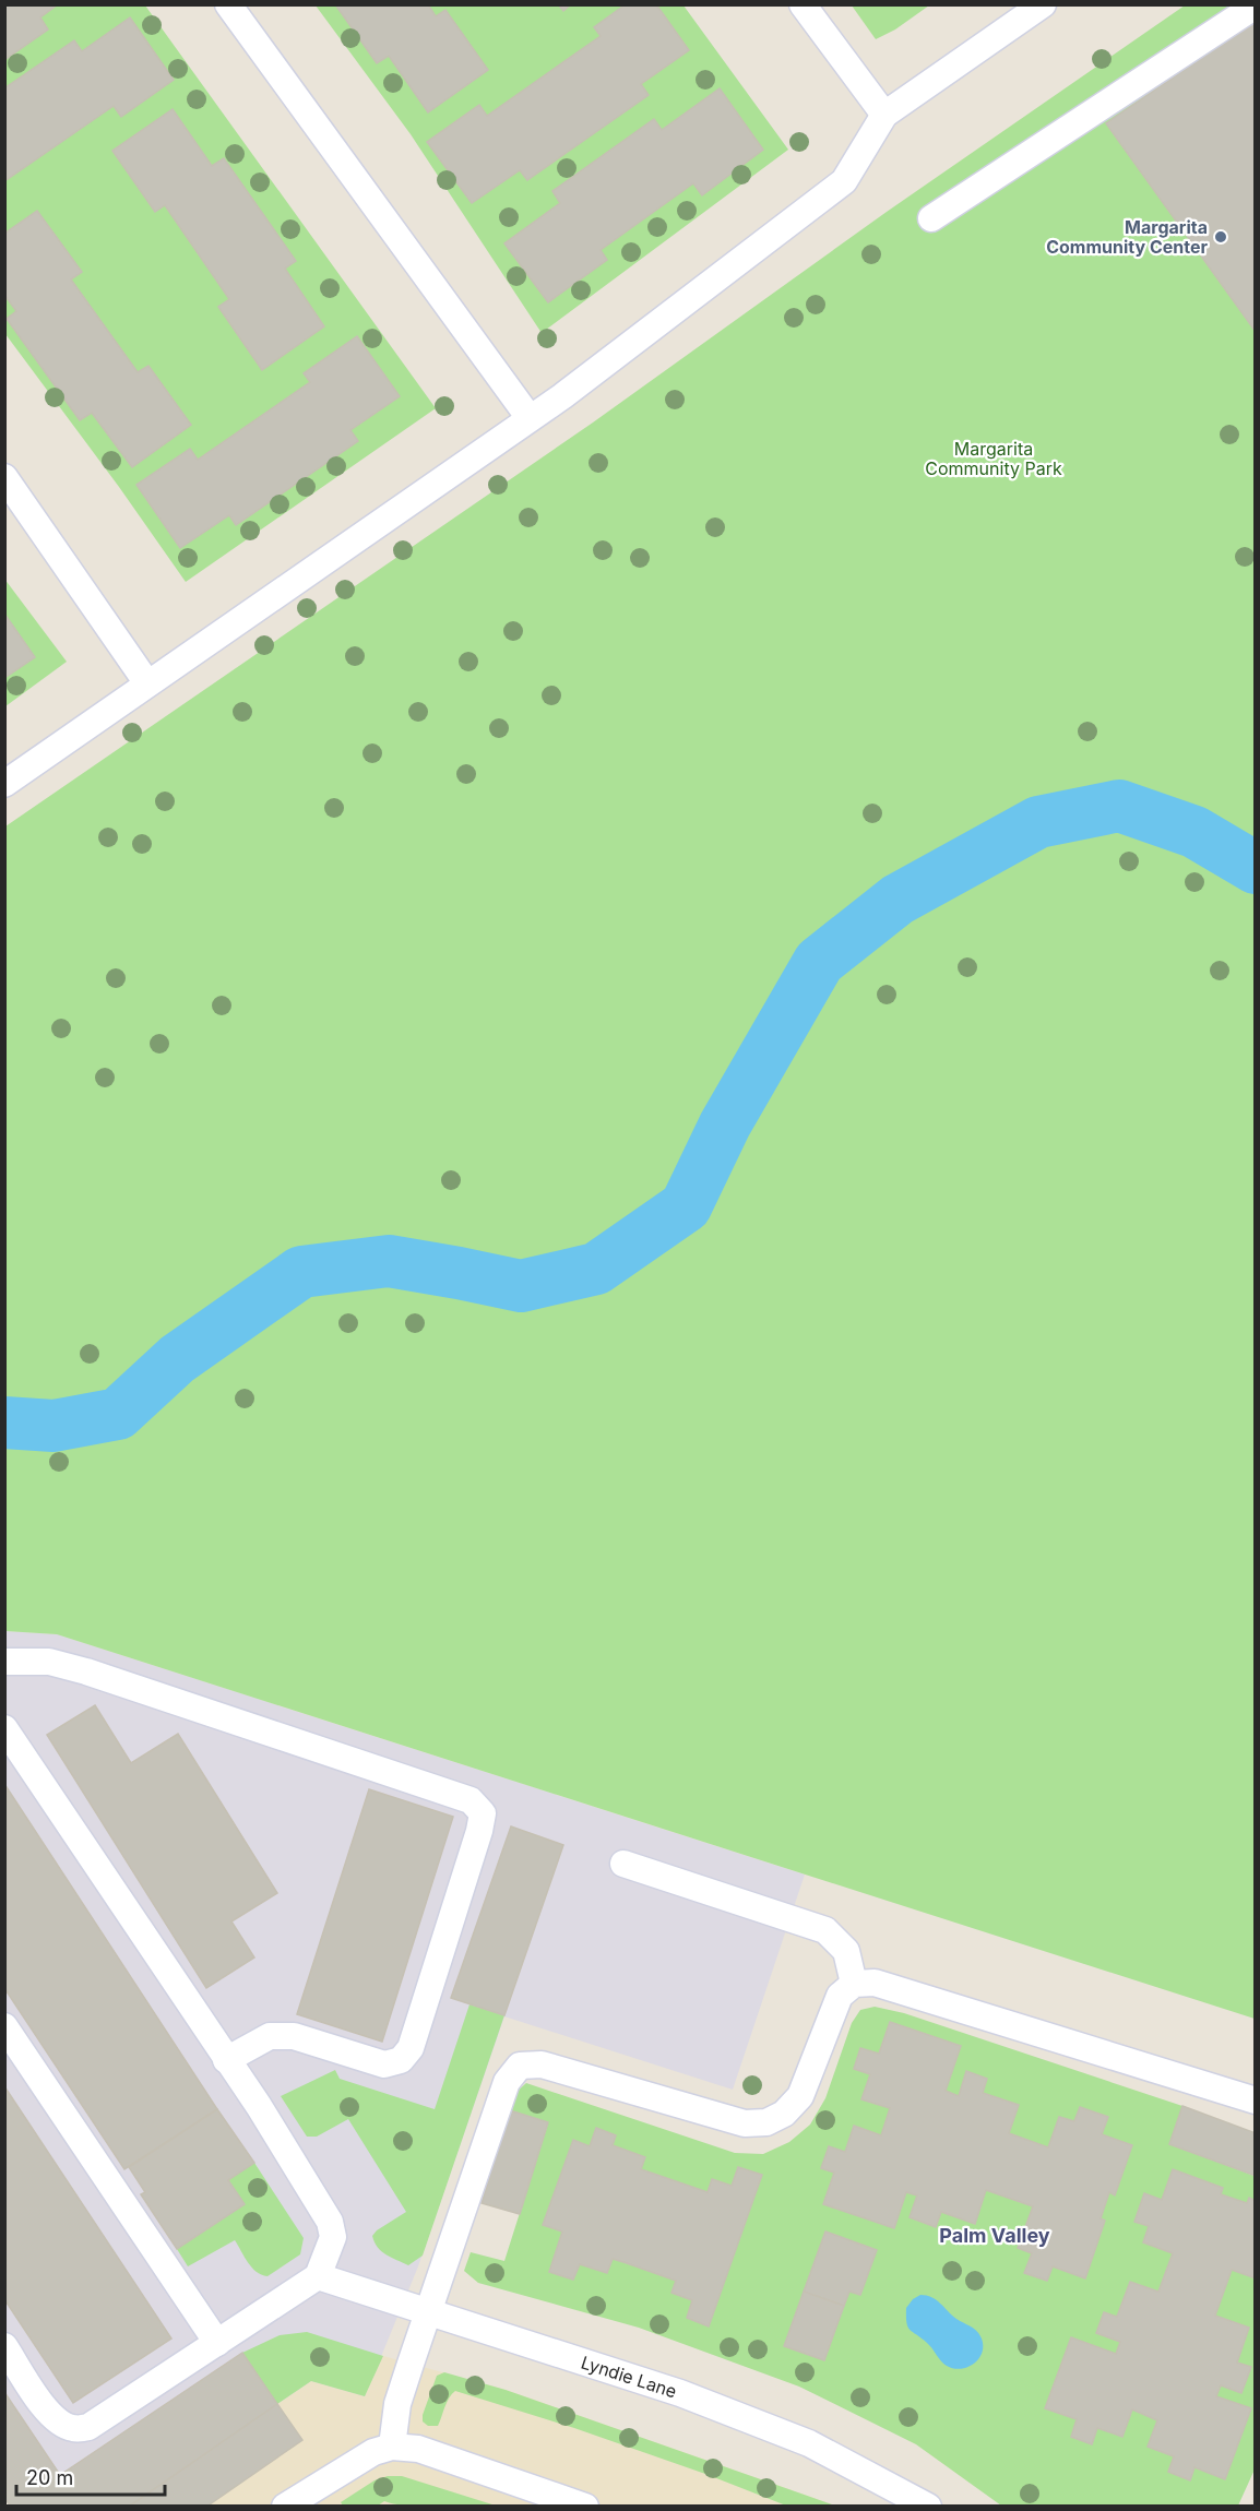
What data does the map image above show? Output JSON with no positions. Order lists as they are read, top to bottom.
{
  "streets": {
    "lane": ["Lyndie Lane"]
  },
  "districts": ["Palm Valley"],
  "parks": ["Margarita Community Park"],
  "places": ["Margarita Community Center"],
  "scale_bar": "20 m"
}
